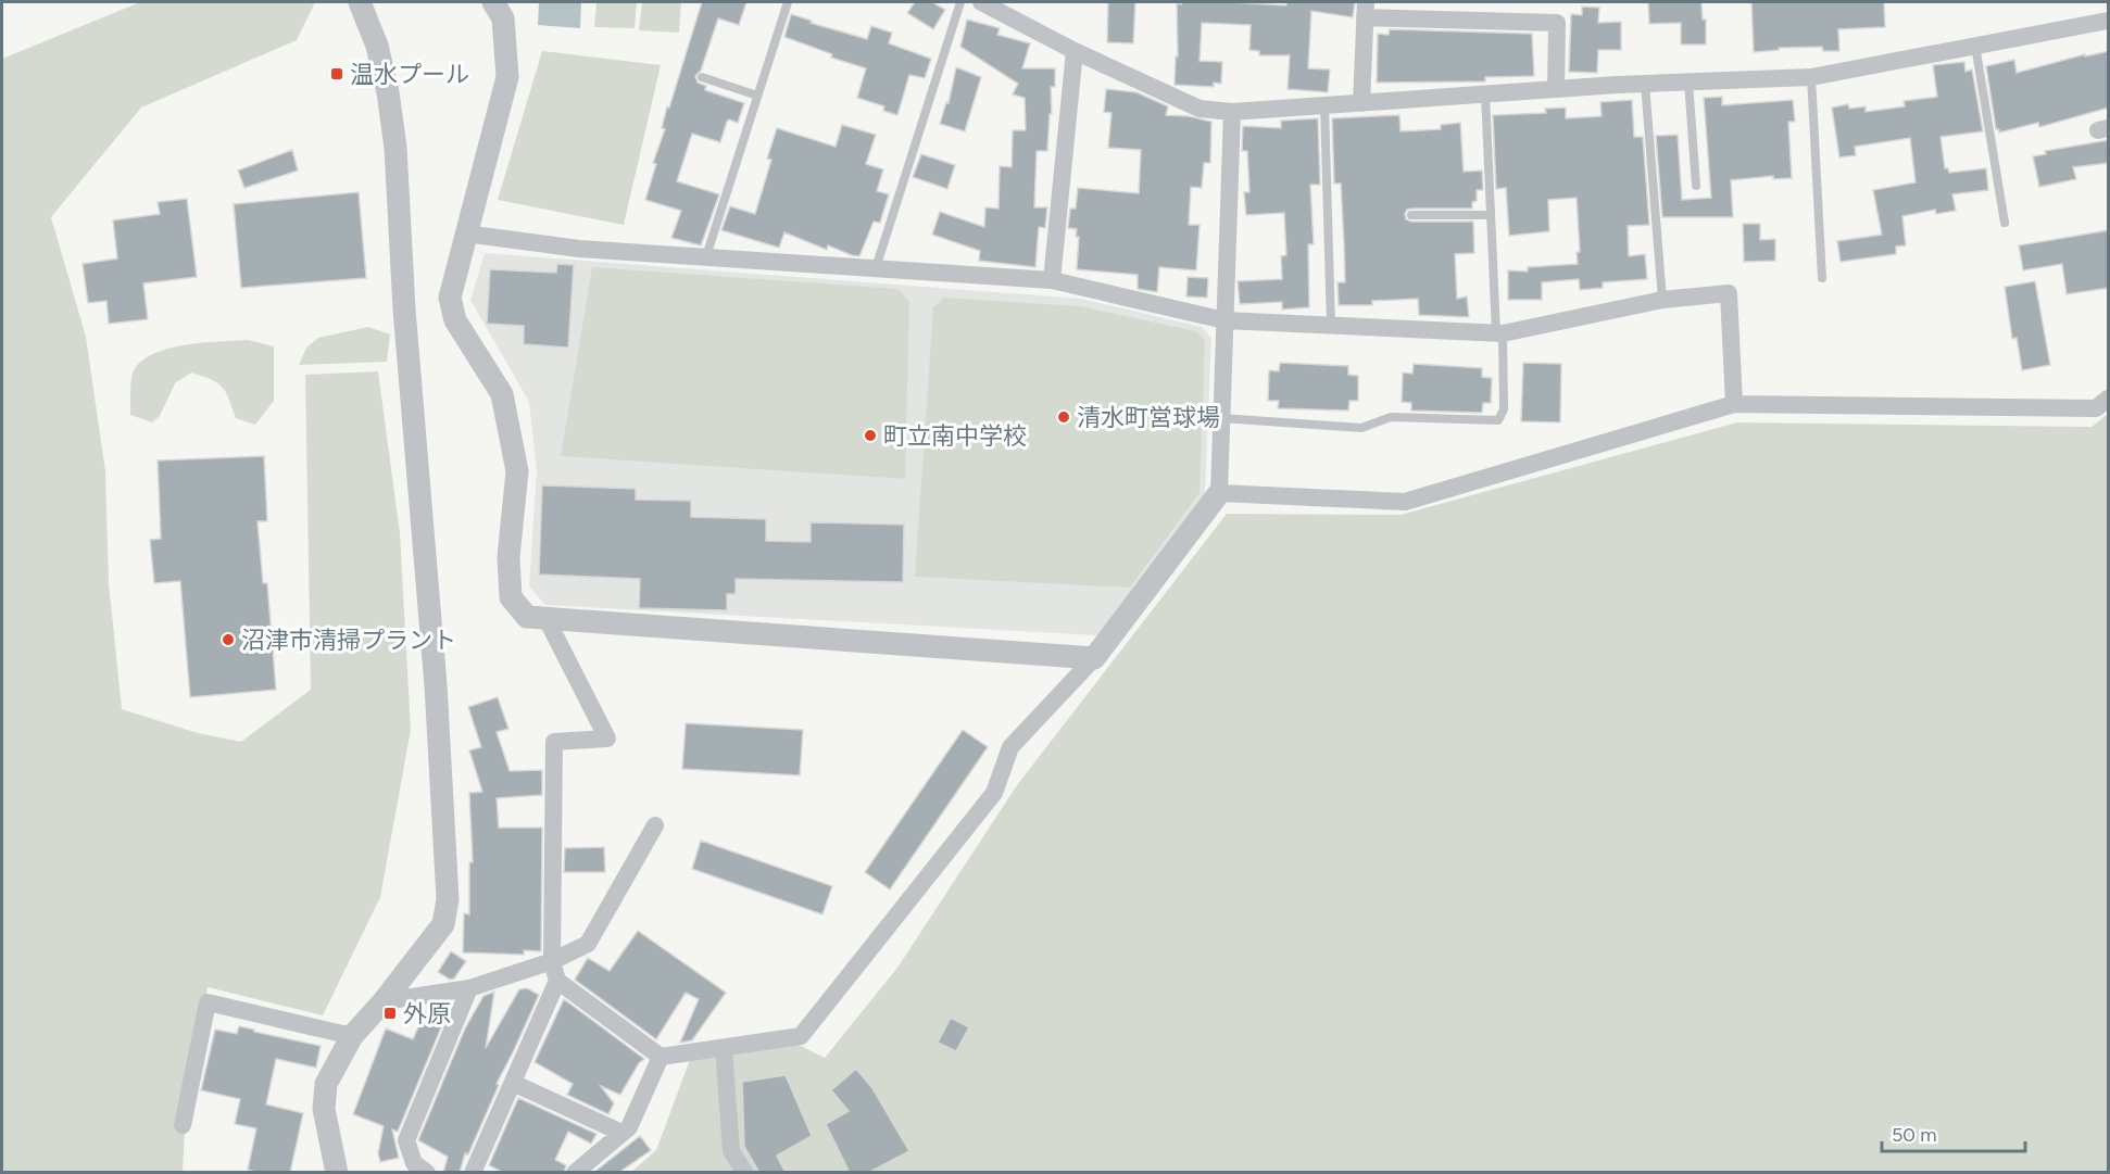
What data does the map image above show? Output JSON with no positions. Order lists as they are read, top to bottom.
{
  "places": {
    "transit": ["温水プール", "外原"],
    "other": ["清水町営球場", "町立南中学校", "沼津市清掃プラント"]
  },
  "scale_bar": "50 m"
}
